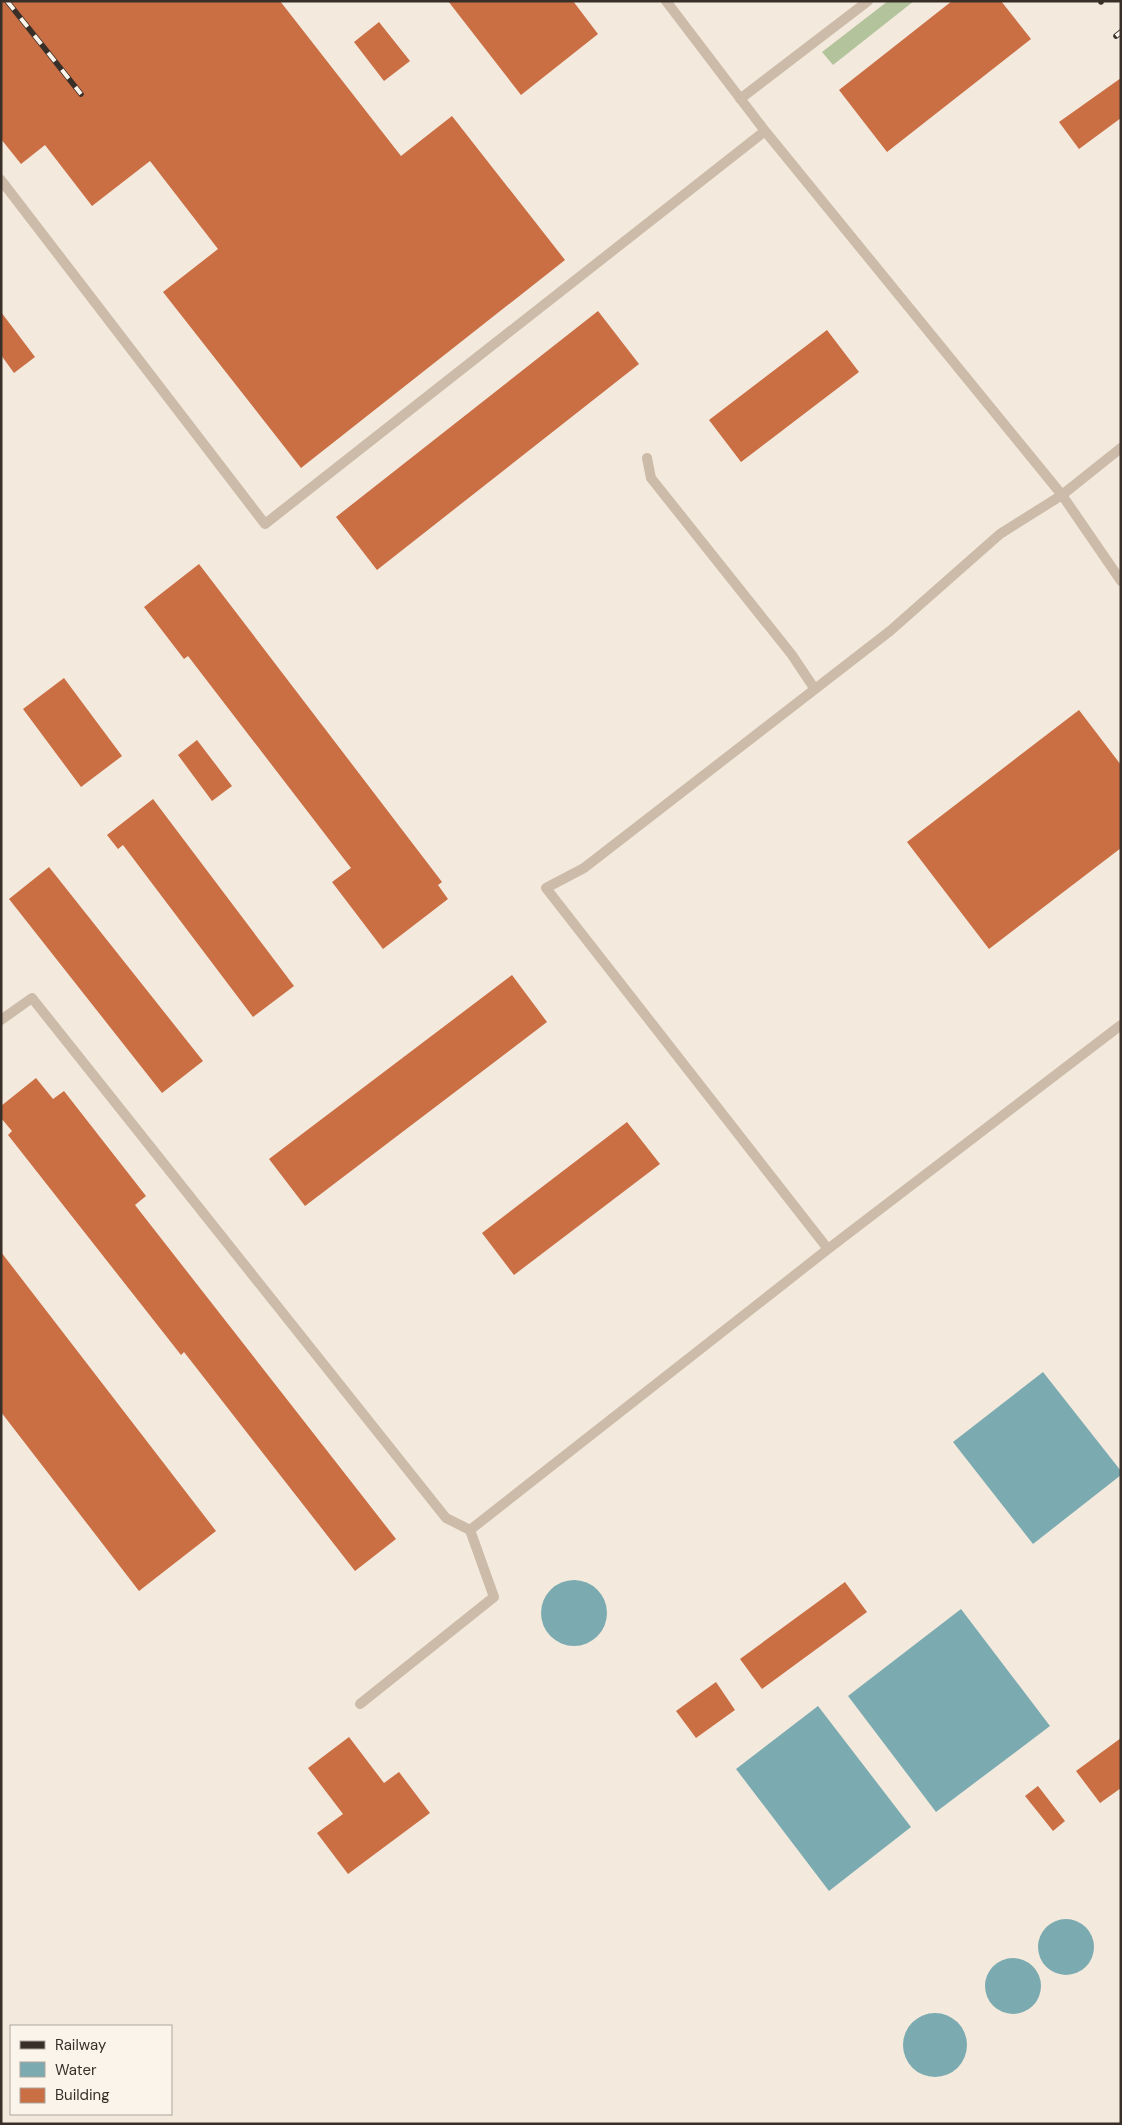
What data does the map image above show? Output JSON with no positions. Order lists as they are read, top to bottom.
{
  "legend": ["Railway", "Water", "Building"]
}
